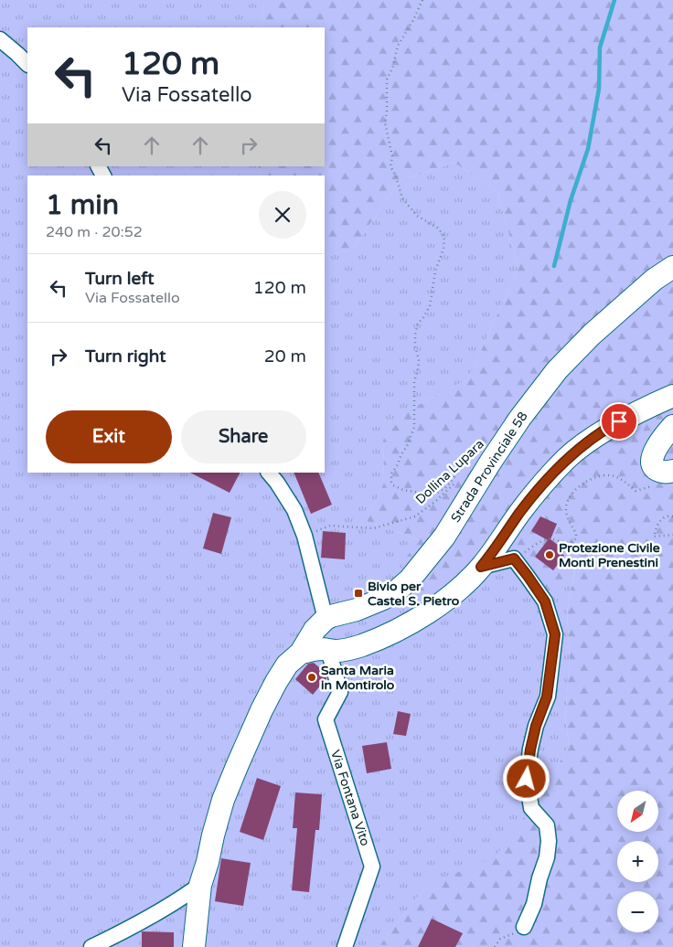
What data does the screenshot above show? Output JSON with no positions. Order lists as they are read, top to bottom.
{
  "streets": {
    "street": ["Strada Provinciale 58", "Via Fontana Vito"],
    "path": ["Dollina Lupara"]
  },
  "places": {
    "other": ["Protezione Civile Monti Prenestini", "Santa Maria in Montirolo"],
    "transit": ["Bivio per Castel S. Pietro"]
  },
  "north": "bottom left",
  "page": {
    "turn": ["120 m", "Via Fossatello"],
    "heading": ["1 min", "240 m · 20:52"],
    "list": [
      {
        "name": "Turn left",
        "note": "Via Fossatello",
        "value": "120 m"
      },
      {
        "name": "Turn right",
        "value": "20 m"
      }
    ],
    "buttons": ["Exit", "Share"],
    "map_buttons": ["+", "−"]
  }
}
